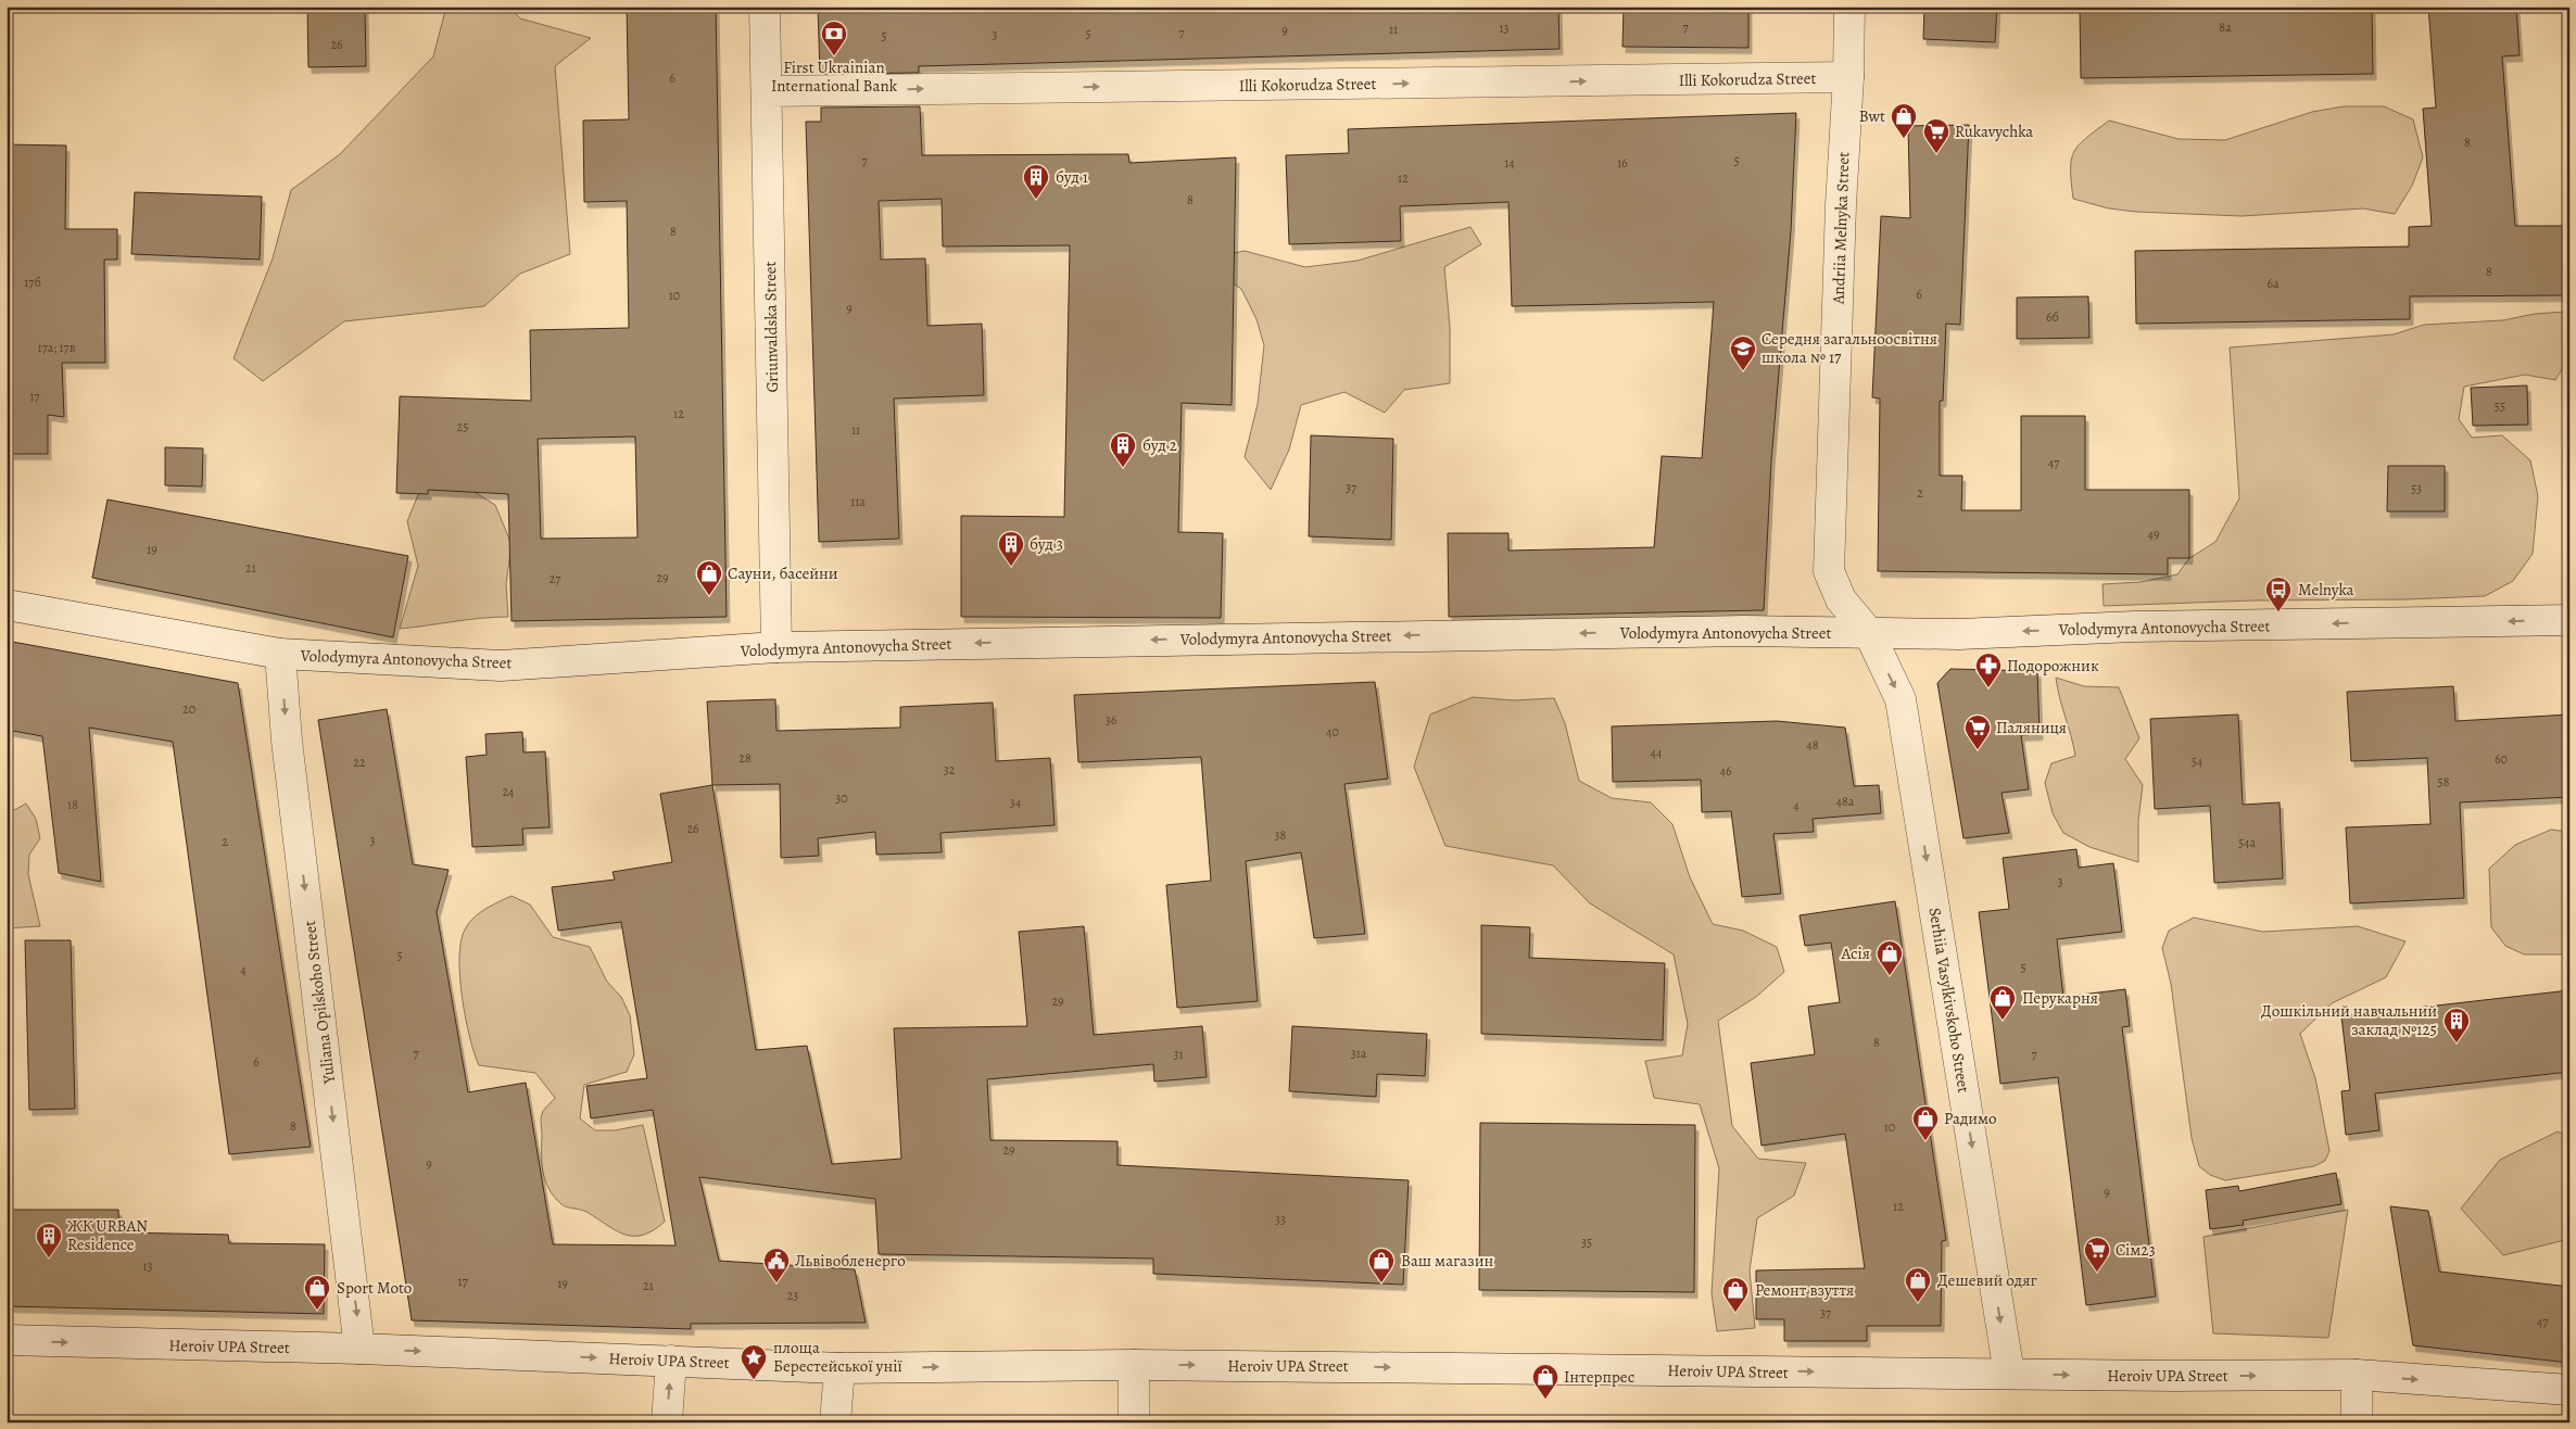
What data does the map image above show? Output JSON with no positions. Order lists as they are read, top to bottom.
{
  "streets": {
    "main road": [
      "Illi Kokorudza Street",
      "Andriia Melnyka Street",
      "Griunvaldska Street",
      "Volodymyra Antonovycha Street",
      "Serhiia Vasylkivskoho Street",
      "Yuliana Opilskoho Street",
      "Heroiv UPA Street"
    ]
  },
  "crossings": [
    ["Illi Kokorudza Street", "Andriia Melnyka Street"],
    ["Illi Kokorudza Street", "Griunvaldska Street"],
    ["Andriia Melnyka Street", "Volodymyra Antonovycha Street"],
    ["Andriia Melnyka Street", "Serhiia Vasylkivskoho Street"],
    ["Griunvaldska Street", "Volodymyra Antonovycha Street"],
    ["Volodymyra Antonovycha Street", "Serhiia Vasylkivskoho Street"],
    ["Volodymyra Antonovycha Street", "Yuliana Opilskoho Street"],
    ["Serhiia Vasylkivskoho Street", "Heroiv UPA Street"],
    ["Yuliana Opilskoho Street", "Heroiv UPA Street"]
  ],
  "one_way": [
    "Illi Kokorudza Street",
    "Volodymyra Antonovycha Street",
    "Serhiia Vasylkivskoho Street",
    "Yuliana Opilskoho Street",
    "Heroiv UPA Street"
  ],
  "places": {
    "bank": ["First Ukrainian International Bank"],
    "shop": [
      "Bwt",
      "Сауни, басейни",
      "Асія",
      "Перукарня",
      "Радимо",
      "Ваш магазин",
      "Дешевий одяг",
      "Sport Moto",
      "Ремонт взуття",
      "Інтерпрес"
    ],
    "supermarket": ["Rukavychka", "Паляниця", "Сім23"],
    "building": [
      "буд 1",
      "буд 2",
      "буд 3",
      "Дошкільний навчальний заклад №125",
      "ЖК URBAN Residence"
    ],
    "school or university": ["Середня загальноосвітня школа № 17"],
    "bus stop": ["Melnyka"],
    "pharmacy": ["Подорожник"],
    "public building": ["Львівобленерго"],
    "place": ["площа Берестейської унії"]
  },
  "house_numbers": [
    "7",
    "8а",
    "13",
    "11",
    "9",
    "7",
    "5",
    "3",
    "5",
    "26",
    "6",
    "8",
    "7",
    "5",
    "14",
    "16",
    "12",
    "8",
    "8",
    "8",
    "17б",
    "6а",
    "6",
    "10",
    "9",
    "6б",
    "17а; 17в",
    "17",
    "55",
    "12",
    "25",
    "11",
    "47",
    "37",
    "53",
    "2",
    "11а",
    "49",
    "19",
    "21",
    "29",
    "27",
    "20",
    "36",
    "40",
    "48",
    "44",
    "28",
    "60",
    "54",
    "22",
    "32",
    "46",
    "58",
    "24",
    "30",
    "48а",
    "34",
    "18",
    "4",
    "26",
    "38",
    "3",
    "2",
    "54а",
    "3",
    "5",
    "5",
    "4",
    "29",
    "8",
    "7",
    "31а",
    "31",
    "7",
    "6",
    "8",
    "10",
    "29",
    "9",
    "9",
    "12",
    "33",
    "35",
    "13",
    "17",
    "19",
    "21",
    "23",
    "37",
    "47"
  ]
}
